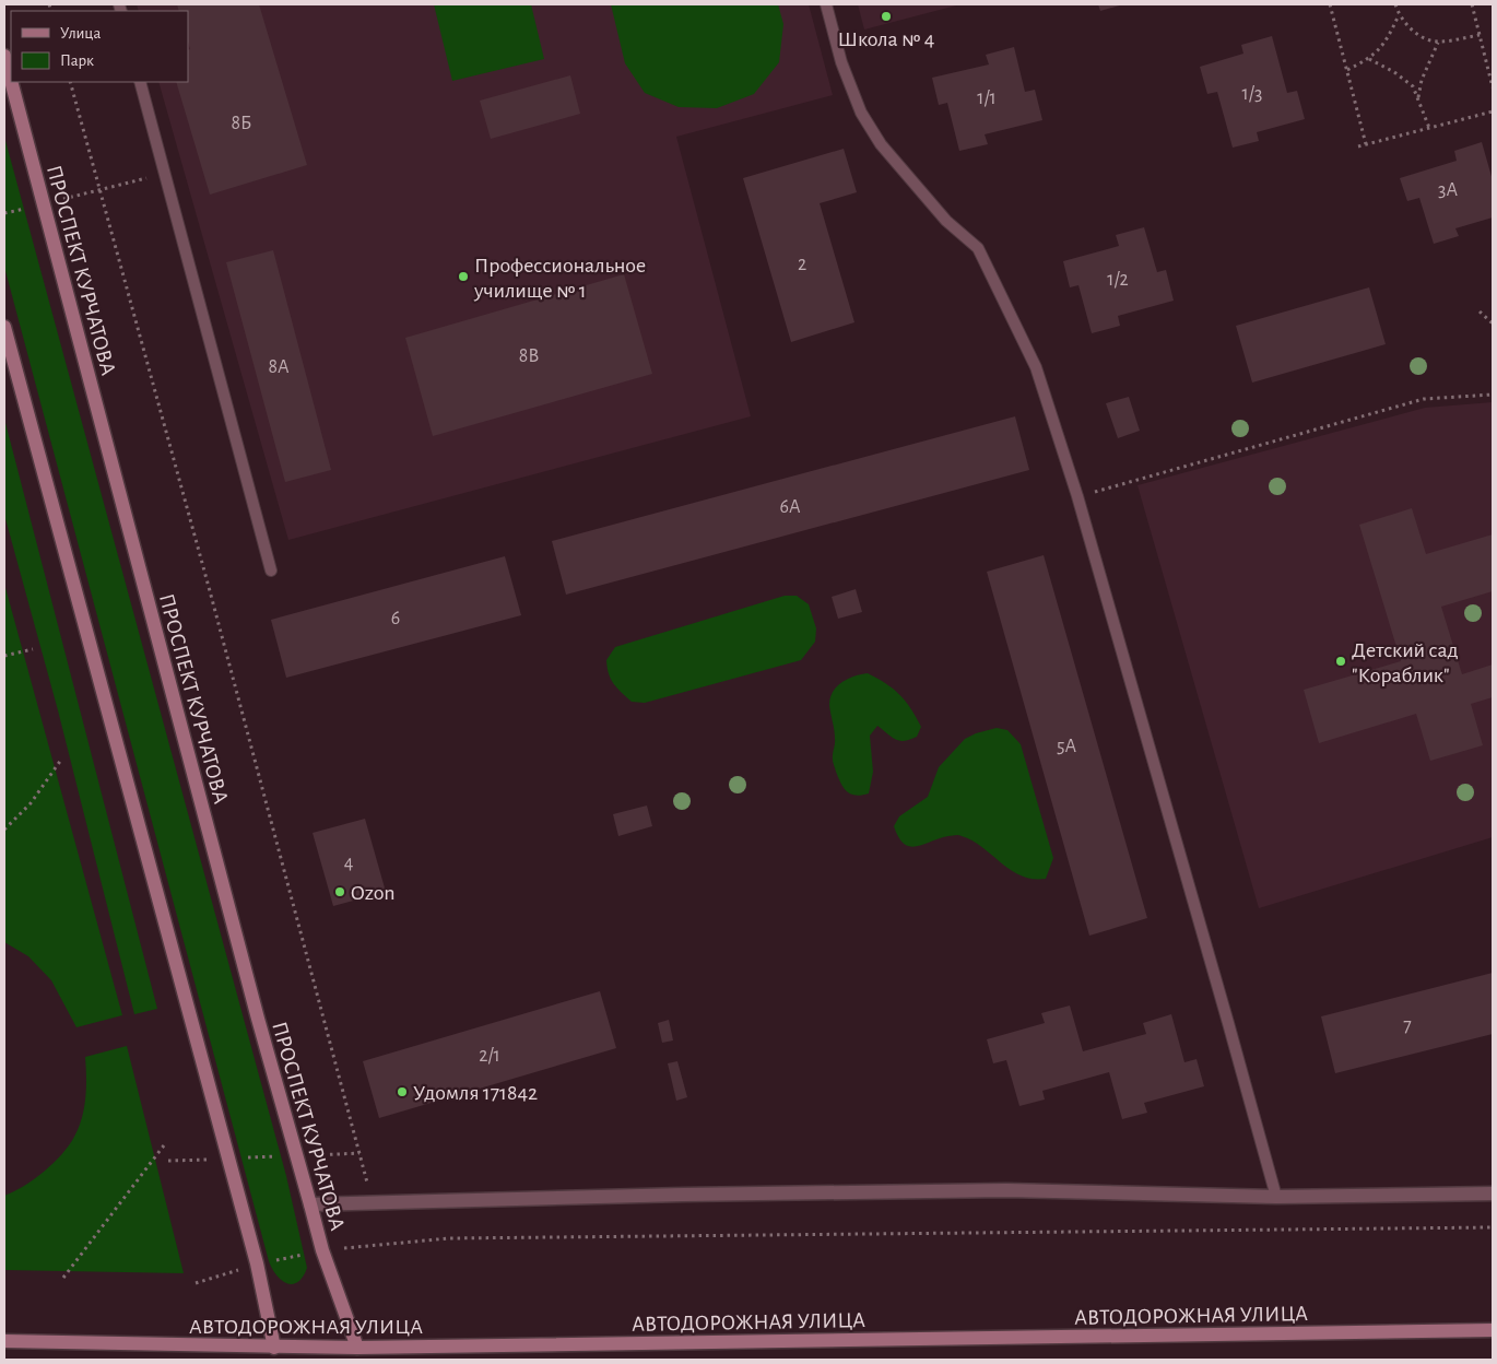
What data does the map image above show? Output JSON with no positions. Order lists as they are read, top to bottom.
{
  "streets": {
    "street": ["ПРОСПЕКТ КУРЧАТОВА", "АВТОДОРОЖНАЯ УЛИЦА"]
  },
  "crossings": [
    ["ПРОСПЕКТ КУРЧАТОВА", "АВТОДОРОЖНАЯ УЛИЦА"]
  ],
  "places": [
    "Школа № 4",
    "Профессиональное училище № 1",
    "Детский сад \"Кораблик\"",
    "Ozon",
    "Удомля 171842"
  ],
  "house_numbers": [
    "1/3",
    "1/1",
    "8Б",
    "3А",
    "2",
    "1/2",
    "8В",
    "8А",
    "6А",
    "6",
    "5А",
    "4",
    "7",
    "2/1"
  ],
  "legend": ["Улица", "Парк"]
}
